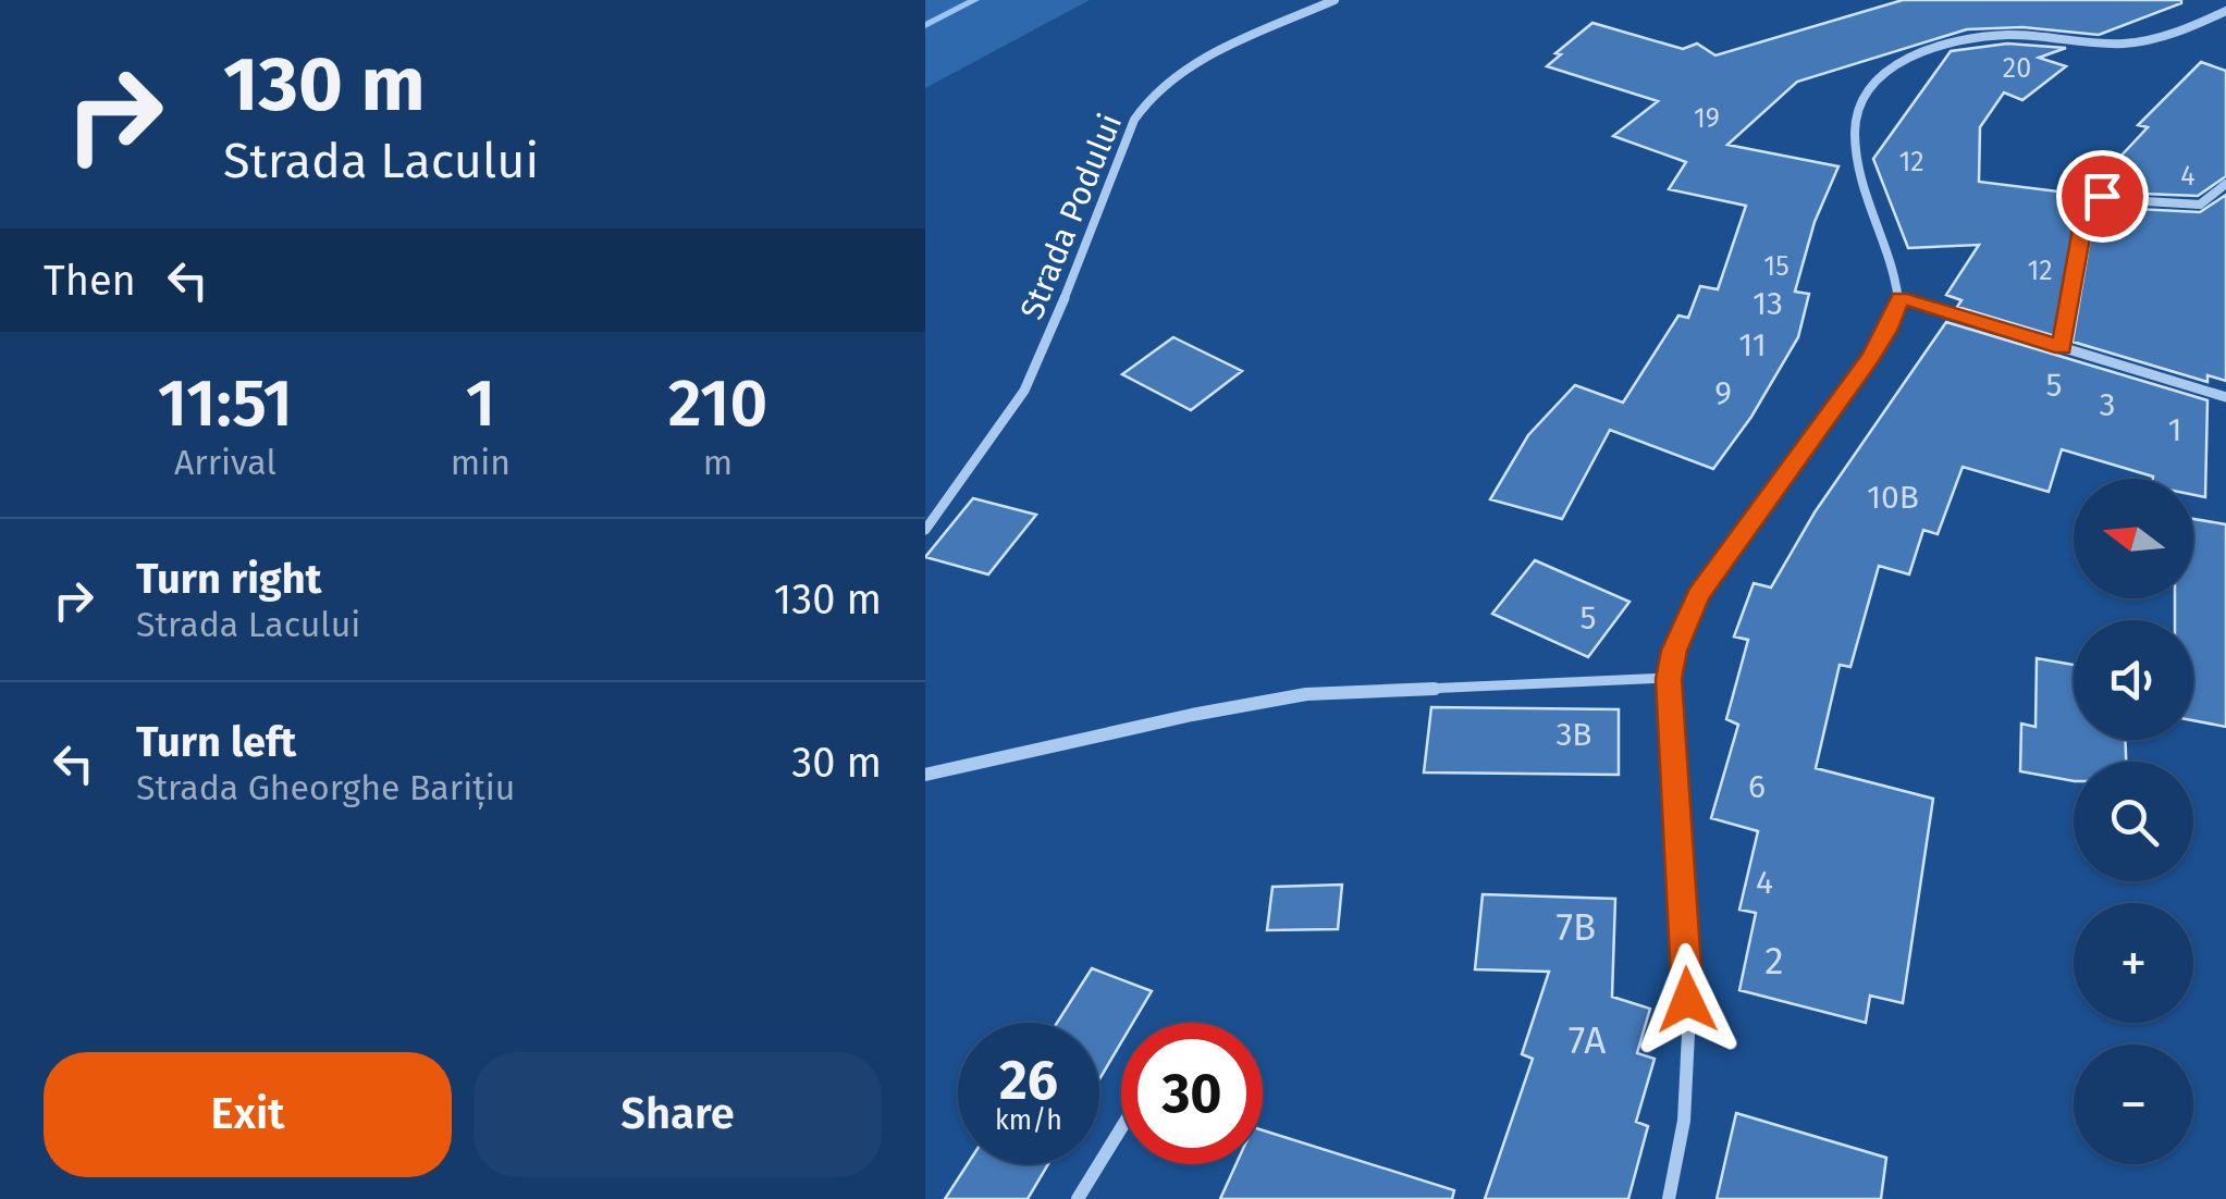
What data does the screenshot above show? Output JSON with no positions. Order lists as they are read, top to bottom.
{
  "streets": {
    "street": ["Strada Podului"]
  },
  "house_numbers": [
    "20",
    "19",
    "12",
    "4",
    "15",
    "12",
    "13",
    "11",
    "5",
    "9",
    "3",
    "1",
    "10B",
    "5",
    "3B",
    "6",
    "4",
    "7B",
    "2",
    "7A"
  ],
  "north": "left",
  "page": {
    "turn": ["130 m", "Strada Lacului"],
    "then": "Then",
    "eta": [
      "11:51",
      "Arrival",
      "1",
      "min",
      "210",
      "m"
    ],
    "map_buttons": ["+", "−"],
    "list": [
      {
        "name": "Turn right",
        "note": "Strada Lacului",
        "value": "130 m"
      },
      {
        "name": "Turn left",
        "note": "Strada Gheorghe Barițiu",
        "value": "30 m"
      }
    ],
    "speed": "26 km/h",
    "limit": "30",
    "buttons": ["Exit", "Share"]
  }
}
